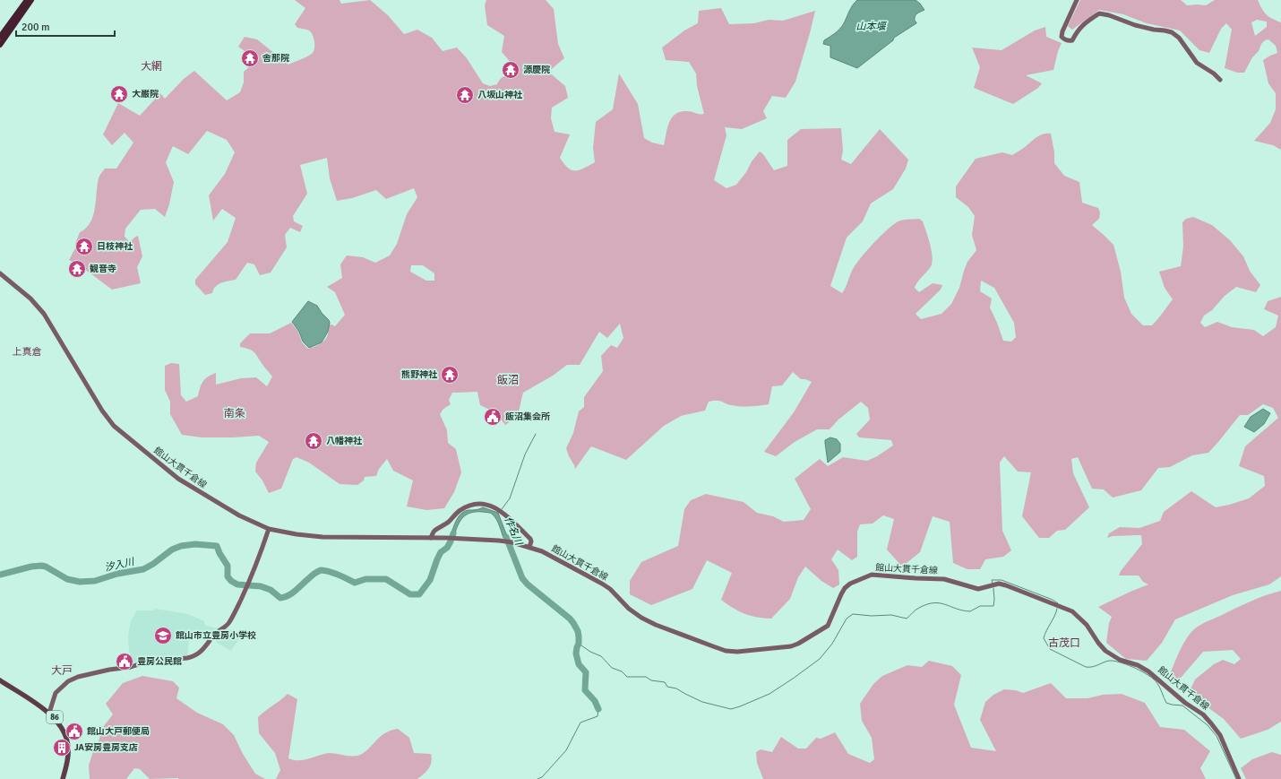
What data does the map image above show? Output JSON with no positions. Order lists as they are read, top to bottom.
{
  "streets": {
    "main road": ["館山大貫千倉線", "86"]
  },
  "districts": [
    "大網",
    "上真倉",
    "飯沼",
    "南条",
    "古茂口",
    "大戸"
  ],
  "water": ["山本堰", "作名川", "汐入川"],
  "places": {
    "temple": [
      "舎那院",
      "源慶院",
      "大巌院",
      "八坂山神社",
      "日枝神社",
      "観音寺",
      "熊野神社",
      "八幡神社"
    ],
    "public building": ["飯沼集会所", "豊房公民館", "館山大戸郵便局"],
    "school or university": ["館山市立豊房小学校"],
    "building": ["JA安房豊房支店"]
  },
  "scale_bar": "200 m"
}
